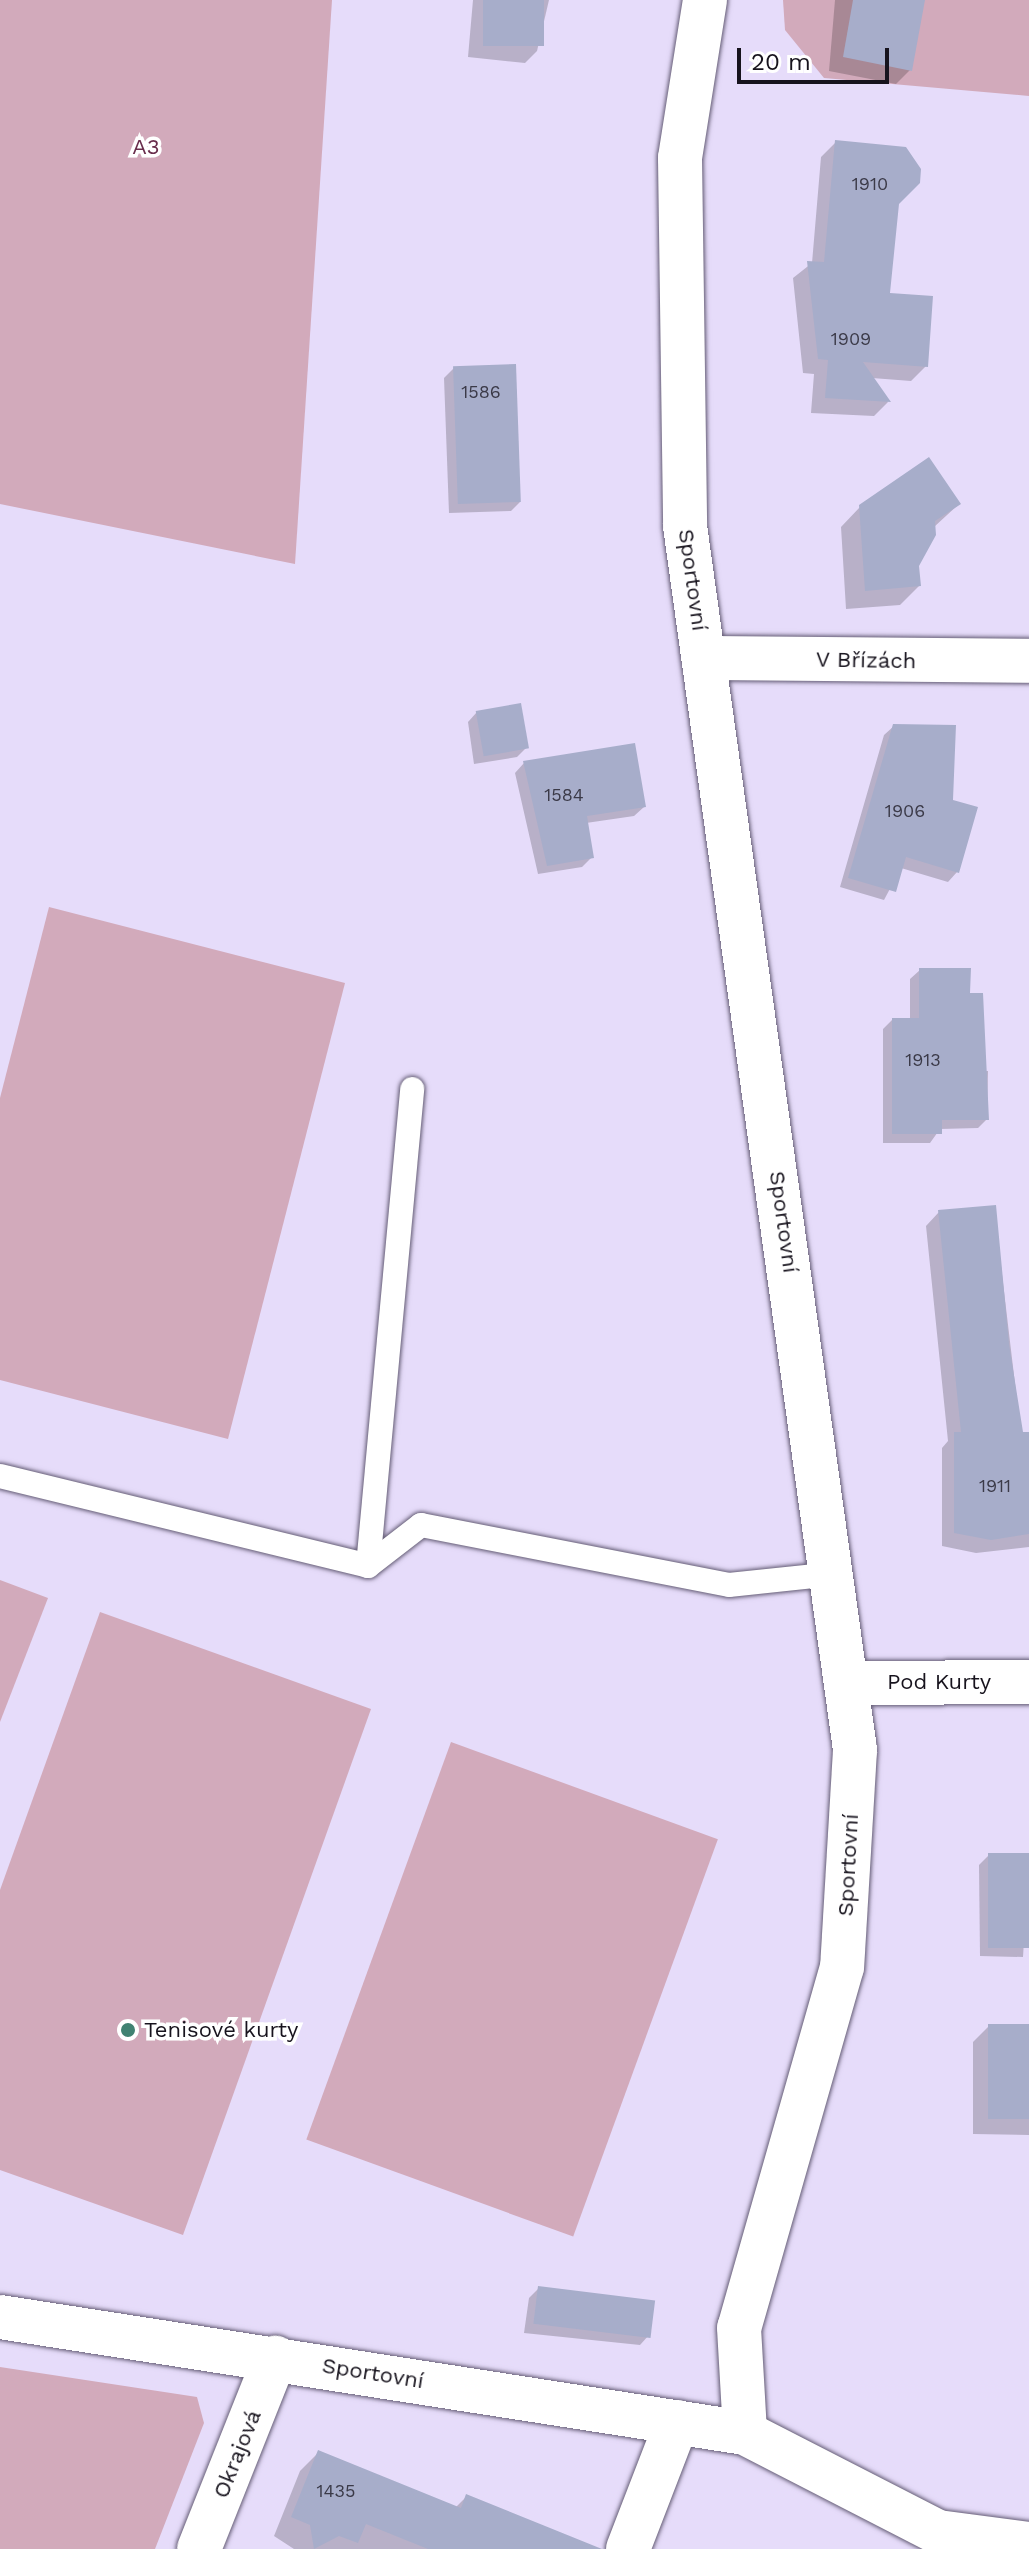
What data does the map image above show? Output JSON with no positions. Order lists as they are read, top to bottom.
{
  "streets": {
    "street": [
      "Sportovní",
      "V Břízách",
      "Pod Kurty",
      "Okrajová"
    ]
  },
  "crossings": [
    ["Sportovní", "V Břízách"],
    ["Sportovní", "Pod Kurty"],
    ["Sportovní", "Okrajová"]
  ],
  "parks": ["A3"],
  "places": ["Tenisové kurty"],
  "house_numbers": [
    "1910",
    "1909",
    "1586",
    "1584",
    "1906",
    "1913",
    "1911",
    "1435"
  ],
  "scale_bar": "20 m"
}
